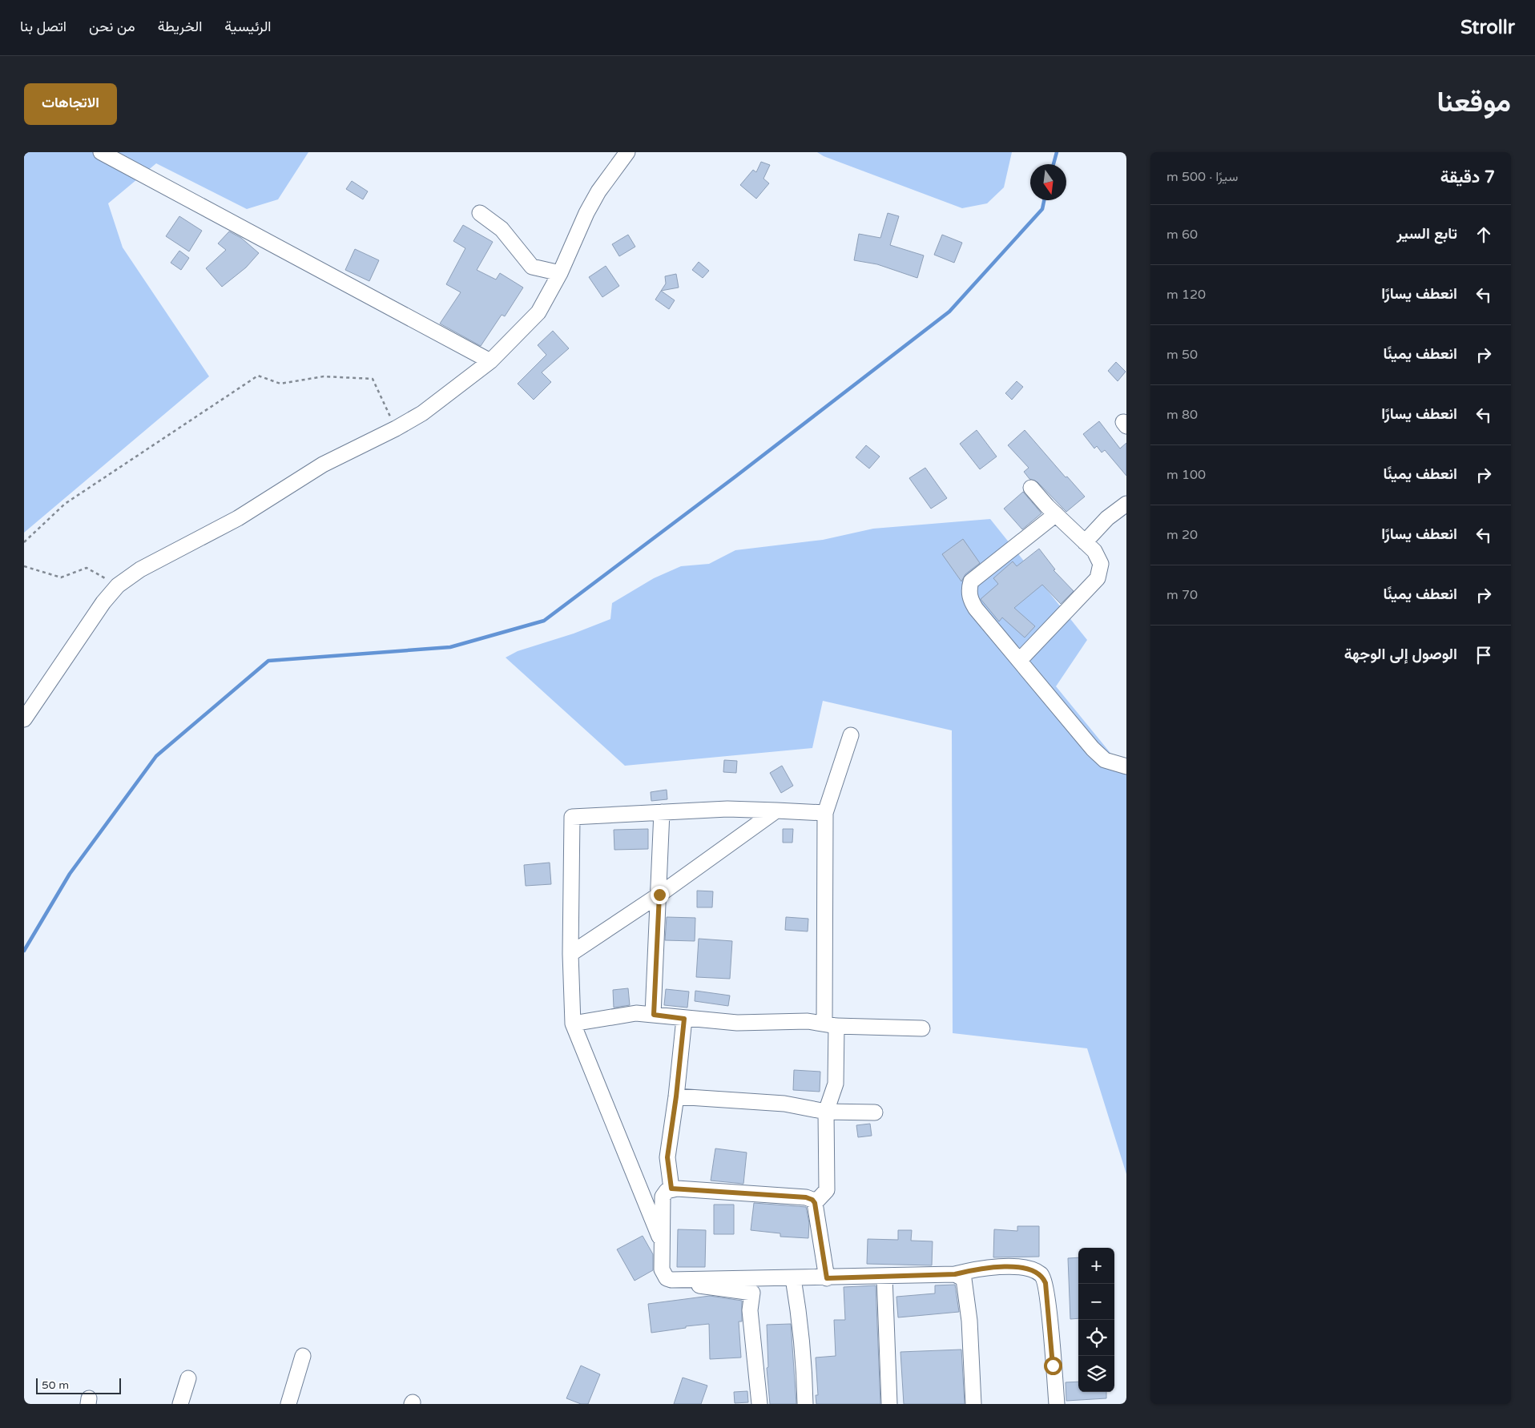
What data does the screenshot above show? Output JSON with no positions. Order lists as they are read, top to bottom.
{
  "scale_bar": "50 m",
  "north": "bottom",
  "page": {
    "header": "Strollr",
    "nav": [
      "الرئيسية",
      "الخريطة",
      "من نحن",
      "اتصل بنا"
    ],
    "title": "موقعنا",
    "buttons": "الاتجاهات",
    "heading": ["7 دقيقة", "سيرًا · 500 m"],
    "list": [
      ["تابع السير", "60 m"],
      ["انعطف يسارًا", "120 m"],
      ["انعطف يمينًا", "50 m"],
      ["انعطف يسارًا", "80 m"],
      ["انعطف يمينًا", "100 m"],
      ["انعطف يسارًا", "20 m"],
      ["انعطف يمينًا", "70 m"],
      "الوصول إلى الوجهة"
    ],
    "map_buttons": ["+", "−"],
    "scale": "50 m"
  }
}
